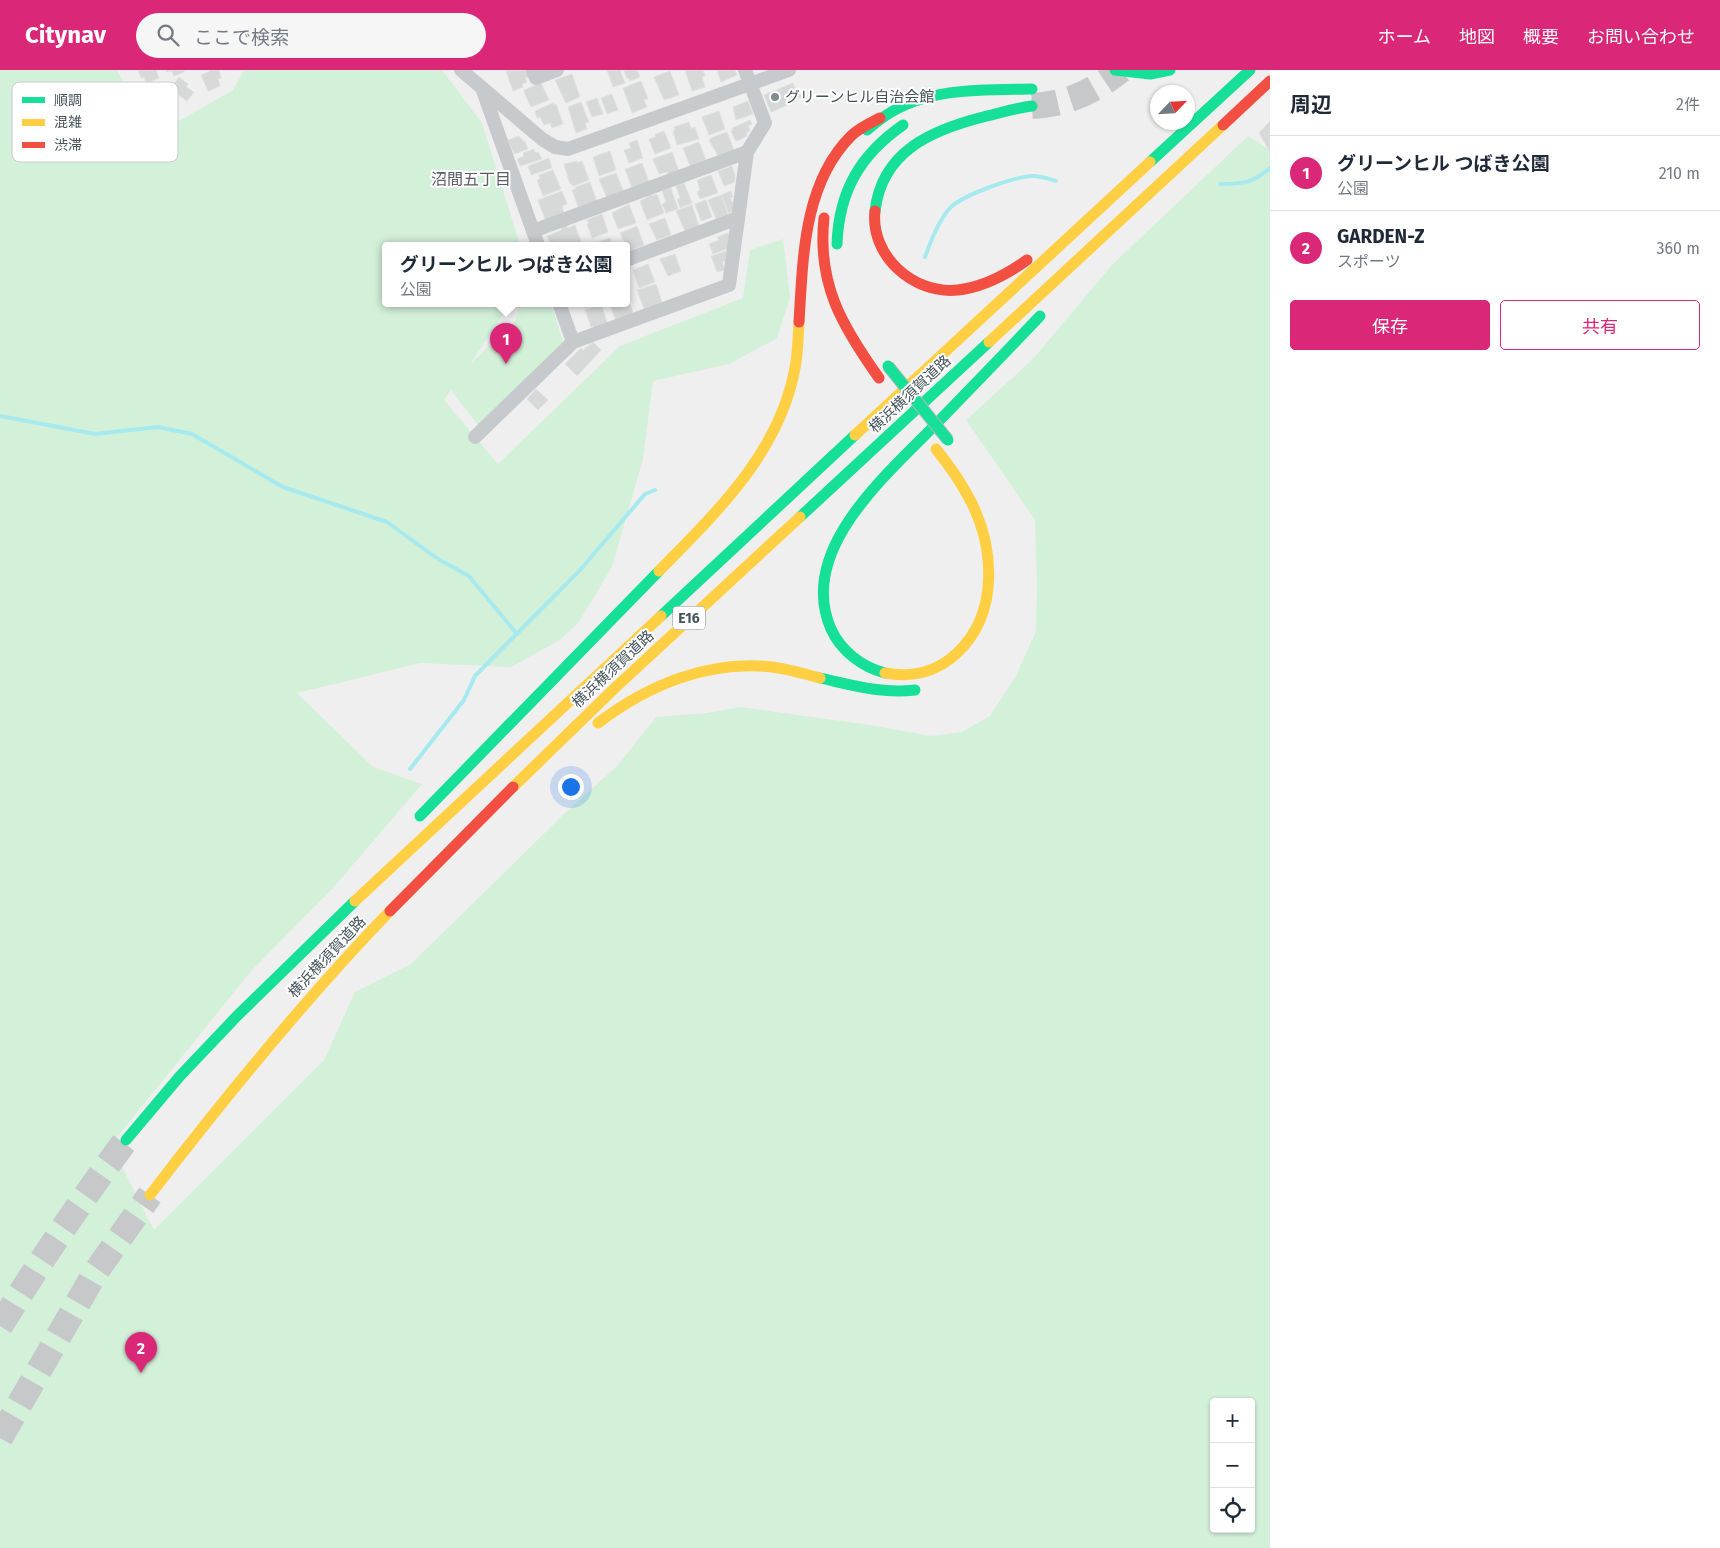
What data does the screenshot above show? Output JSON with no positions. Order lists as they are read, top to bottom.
{
  "streets": {
    "main road": ["横浜横須賀道路", "E16"]
  },
  "districts": ["沼間五丁目"],
  "places": ["グリーンヒル自治会館"],
  "legend": ["順調", "混雑", "渋滞"],
  "north": "top right",
  "page": {
    "header": "Citynav",
    "search": "ここで検索",
    "nav": [
      "ホーム",
      "地図",
      "概要",
      "お問い合わせ"
    ],
    "heading": ["周辺", "2件"],
    "list": [
      {
        "mark": "1",
        "name": "グリーンヒル つばき公園",
        "note": "公園",
        "value": "210 m"
      },
      {
        "mark": "2",
        "name": "GARDEN-Z",
        "note": "スポーツ",
        "value": "360 m"
      }
    ],
    "popup": ["グリーンヒル つばき公園", "公園"],
    "buttons": ["保存", "共有"],
    "pins": ["1", "2"],
    "map_buttons": ["+", "−"]
  }
}
